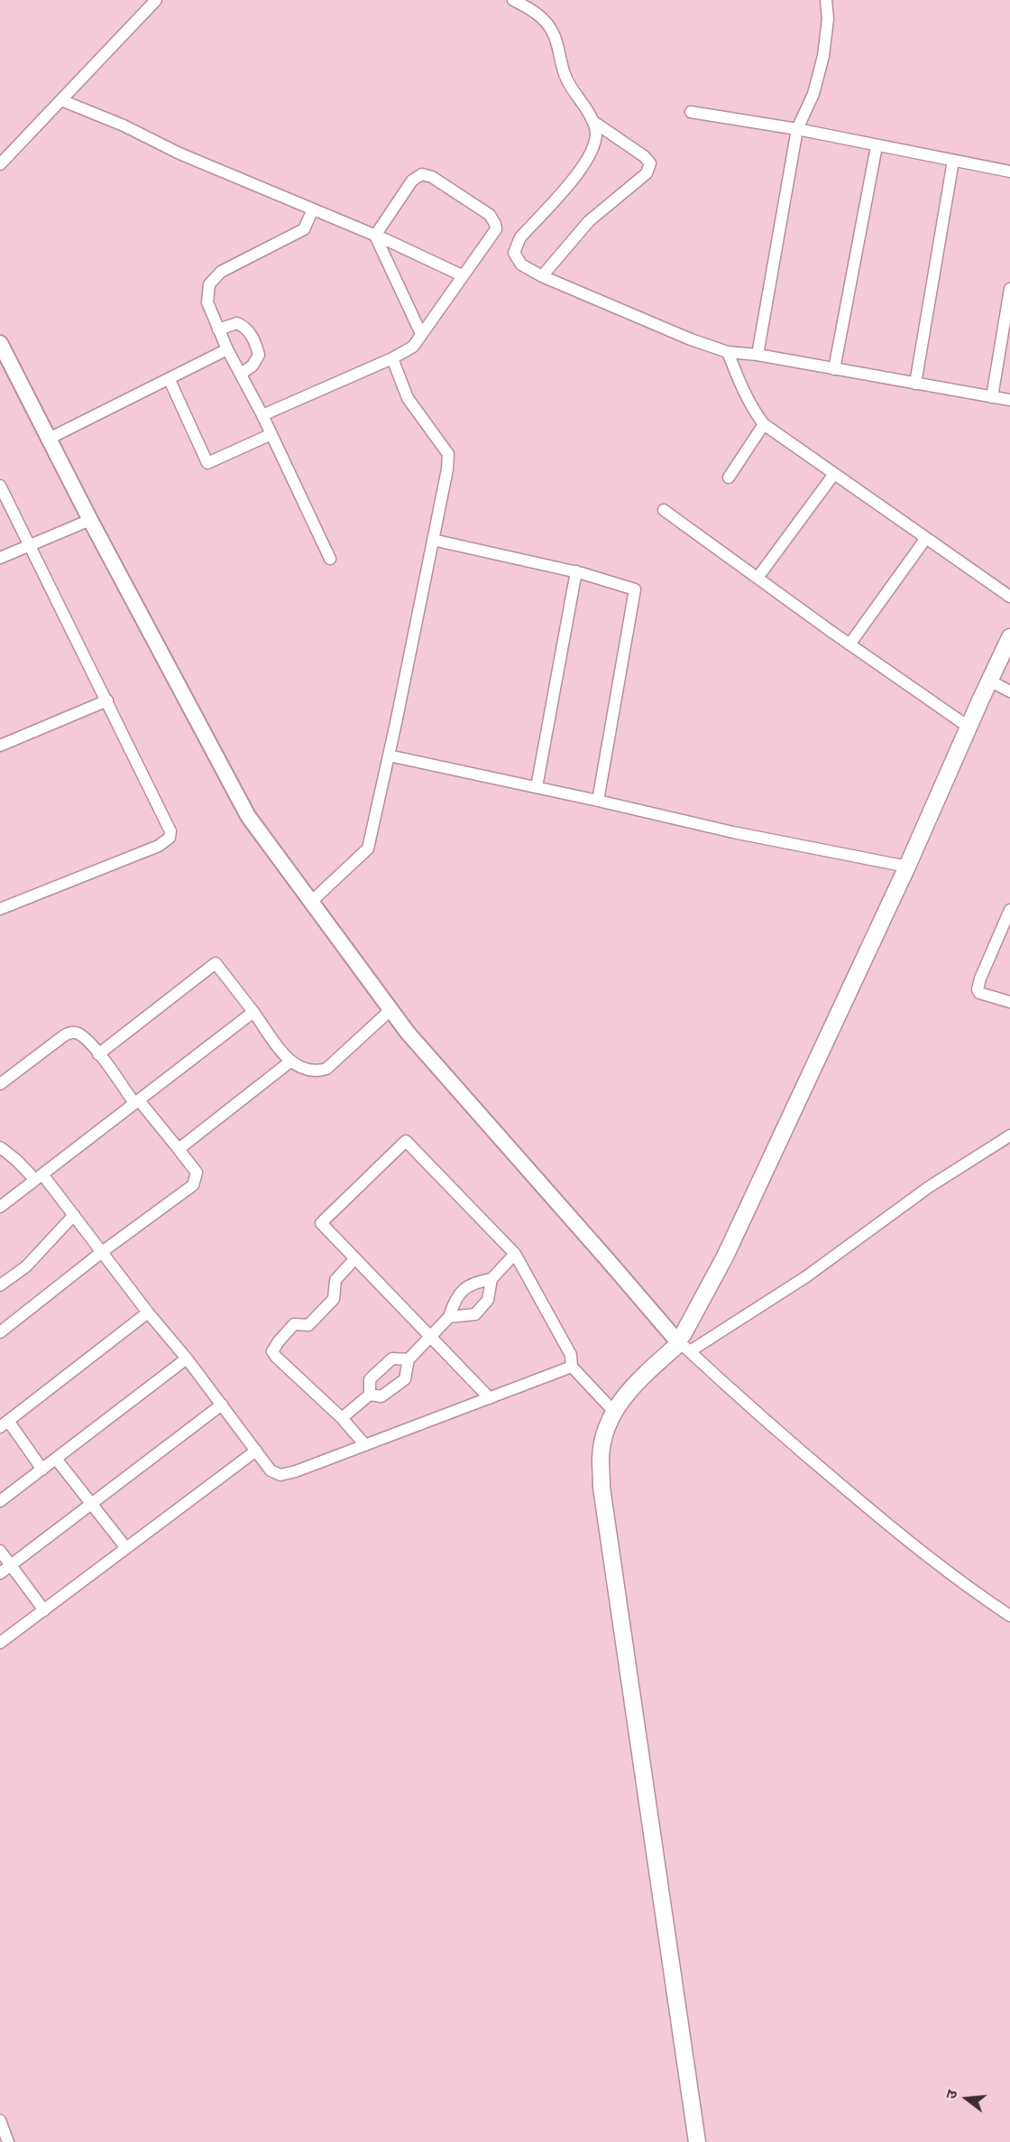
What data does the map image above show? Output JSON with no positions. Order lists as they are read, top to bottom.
{
  "north": "left"
}
